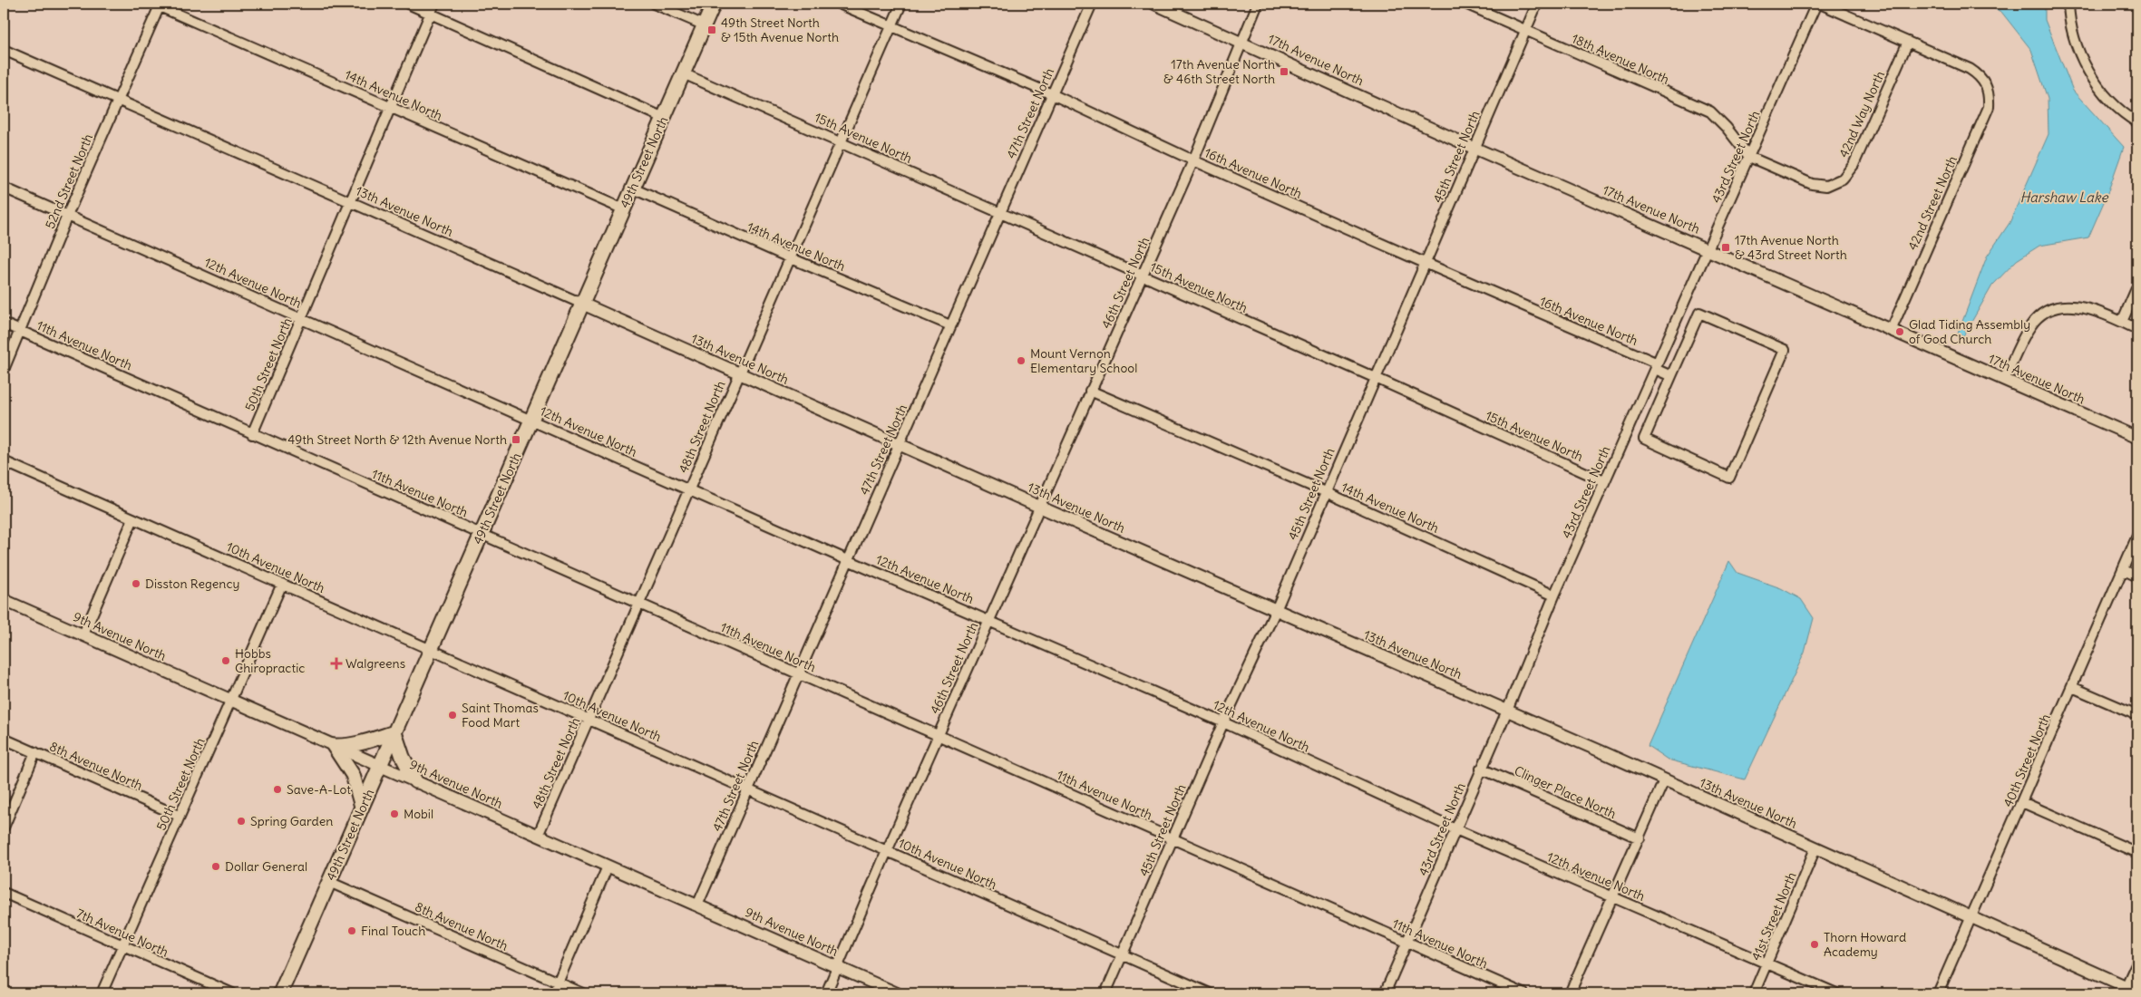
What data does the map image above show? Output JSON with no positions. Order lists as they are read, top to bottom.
{
  "streets": {
    "main road": ["49th Street North"],
    "street": [
      "18th Avenue North",
      "17th Avenue North",
      "14th Avenue North",
      "47th Street North",
      "42nd Way North",
      "15th Avenue North",
      "45th Street North",
      "43rd Street North",
      "16th Avenue North",
      "52nd Street North",
      "42nd Street North",
      "13th Avenue North",
      "12th Avenue North",
      "46th Street North",
      "11th Avenue North",
      "50th Street North",
      "48th Street North",
      "10th Avenue North",
      "9th Avenue North",
      "40th Street North",
      "8th Avenue North",
      "Clinger Place North",
      "41st Street North",
      "7th Avenue North"
    ]
  },
  "crossings": [
    ["18th Avenue North", "42nd Way North"],
    ["18th Avenue North", "45th Street North"],
    ["18th Avenue North", "43rd Street North"],
    ["17th Avenue North", "45th Street North"],
    ["17th Avenue North", "43rd Street North"],
    ["17th Avenue North", "42nd Street North"],
    ["17th Avenue North", "46th Street North"],
    ["14th Avenue North", "47th Street North"],
    ["14th Avenue North", "45th Street North"],
    ["14th Avenue North", "43rd Street North"],
    ["14th Avenue North", "49th Street North"],
    ["14th Avenue North", "52nd Street North"],
    ["14th Avenue North", "46th Street North"],
    ["14th Avenue North", "50th Street North"],
    ["14th Avenue North", "48th Street North"],
    ["47th Street North", "15th Avenue North"],
    ["47th Street North", "16th Avenue North"],
    ["47th Street North", "13th Avenue North"],
    ["47th Street North", "12th Avenue North"],
    ["47th Street North", "11th Avenue North"],
    ["47th Street North", "10th Avenue North"],
    ["47th Street North", "9th Avenue North"],
    ["42nd Way North", "43rd Street North"],
    ["42nd Way North", "42nd Street North"],
    ["15th Avenue North", "45th Street North"],
    ["15th Avenue North", "43rd Street North"],
    ["15th Avenue North", "49th Street North"],
    ["15th Avenue North", "46th Street North"],
    ["15th Avenue North", "48th Street North"],
    ["45th Street North", "16th Avenue North"],
    ["45th Street North", "13th Avenue North"],
    ["45th Street North", "12th Avenue North"],
    ["45th Street North", "11th Avenue North"],
    ["45th Street North", "10th Avenue North"],
    ["43rd Street North", "16th Avenue North"],
    ["43rd Street North", "13th Avenue North"],
    ["43rd Street North", "12th Avenue North"],
    ["43rd Street North", "11th Avenue North"],
    ["43rd Street North", "Clinger Place North"],
    ["49th Street North", "13th Avenue North"],
    ["49th Street North", "12th Avenue North"],
    ["49th Street North", "11th Avenue North"],
    ["49th Street North", "10th Avenue North"],
    ["49th Street North", "9th Avenue North"],
    ["49th Street North", "8th Avenue North"],
    ["16th Avenue North", "46th Street North"],
    ["16th Avenue North", "48th Street North"],
    ["52nd Street North", "13th Avenue North"],
    ["52nd Street North", "12th Avenue North"],
    ["52nd Street North", "11th Avenue North"],
    ["13th Avenue North", "46th Street North"],
    ["13th Avenue North", "50th Street North"],
    ["13th Avenue North", "48th Street North"],
    ["13th Avenue North", "40th Street North"],
    ["13th Avenue North", "41st Street North"],
    ["12th Avenue North", "46th Street North"],
    ["12th Avenue North", "50th Street North"],
    ["12th Avenue North", "48th Street North"],
    ["12th Avenue North", "41st Street North"],
    ["46th Street North", "11th Avenue North"],
    ["46th Street North", "10th Avenue North"],
    ["46th Street North", "9th Avenue North"],
    ["11th Avenue North", "50th Street North"],
    ["11th Avenue North", "48th Street North"],
    ["50th Street North", "10th Avenue North"],
    ["50th Street North", "9th Avenue North"],
    ["50th Street North", "8th Avenue North"],
    ["50th Street North", "7th Avenue North"],
    ["48th Street North", "10th Avenue North"],
    ["48th Street North", "9th Avenue North"]
  ],
  "water": ["Harshaw Lake"],
  "places": {
    "transit": [
      "49th Street North & 15th Avenue North",
      "17th Avenue North & 46th Street North",
      "17th Avenue North & 43rd Street North",
      "49th Street North & 12th Avenue North"
    ],
    "other": [
      "Glad Tiding Assembly of God Church",
      "Mount Vernon Elementary School",
      "Disston Regency",
      "Hobbs Chiropractic",
      "Saint Thomas Food Mart",
      "Save-A-Lot",
      "Mobil",
      "Spring Garden",
      "Dollar General",
      "Final Touch",
      "Thorn Howard Academy"
    ],
    "health": ["Walgreens"]
  }
}
